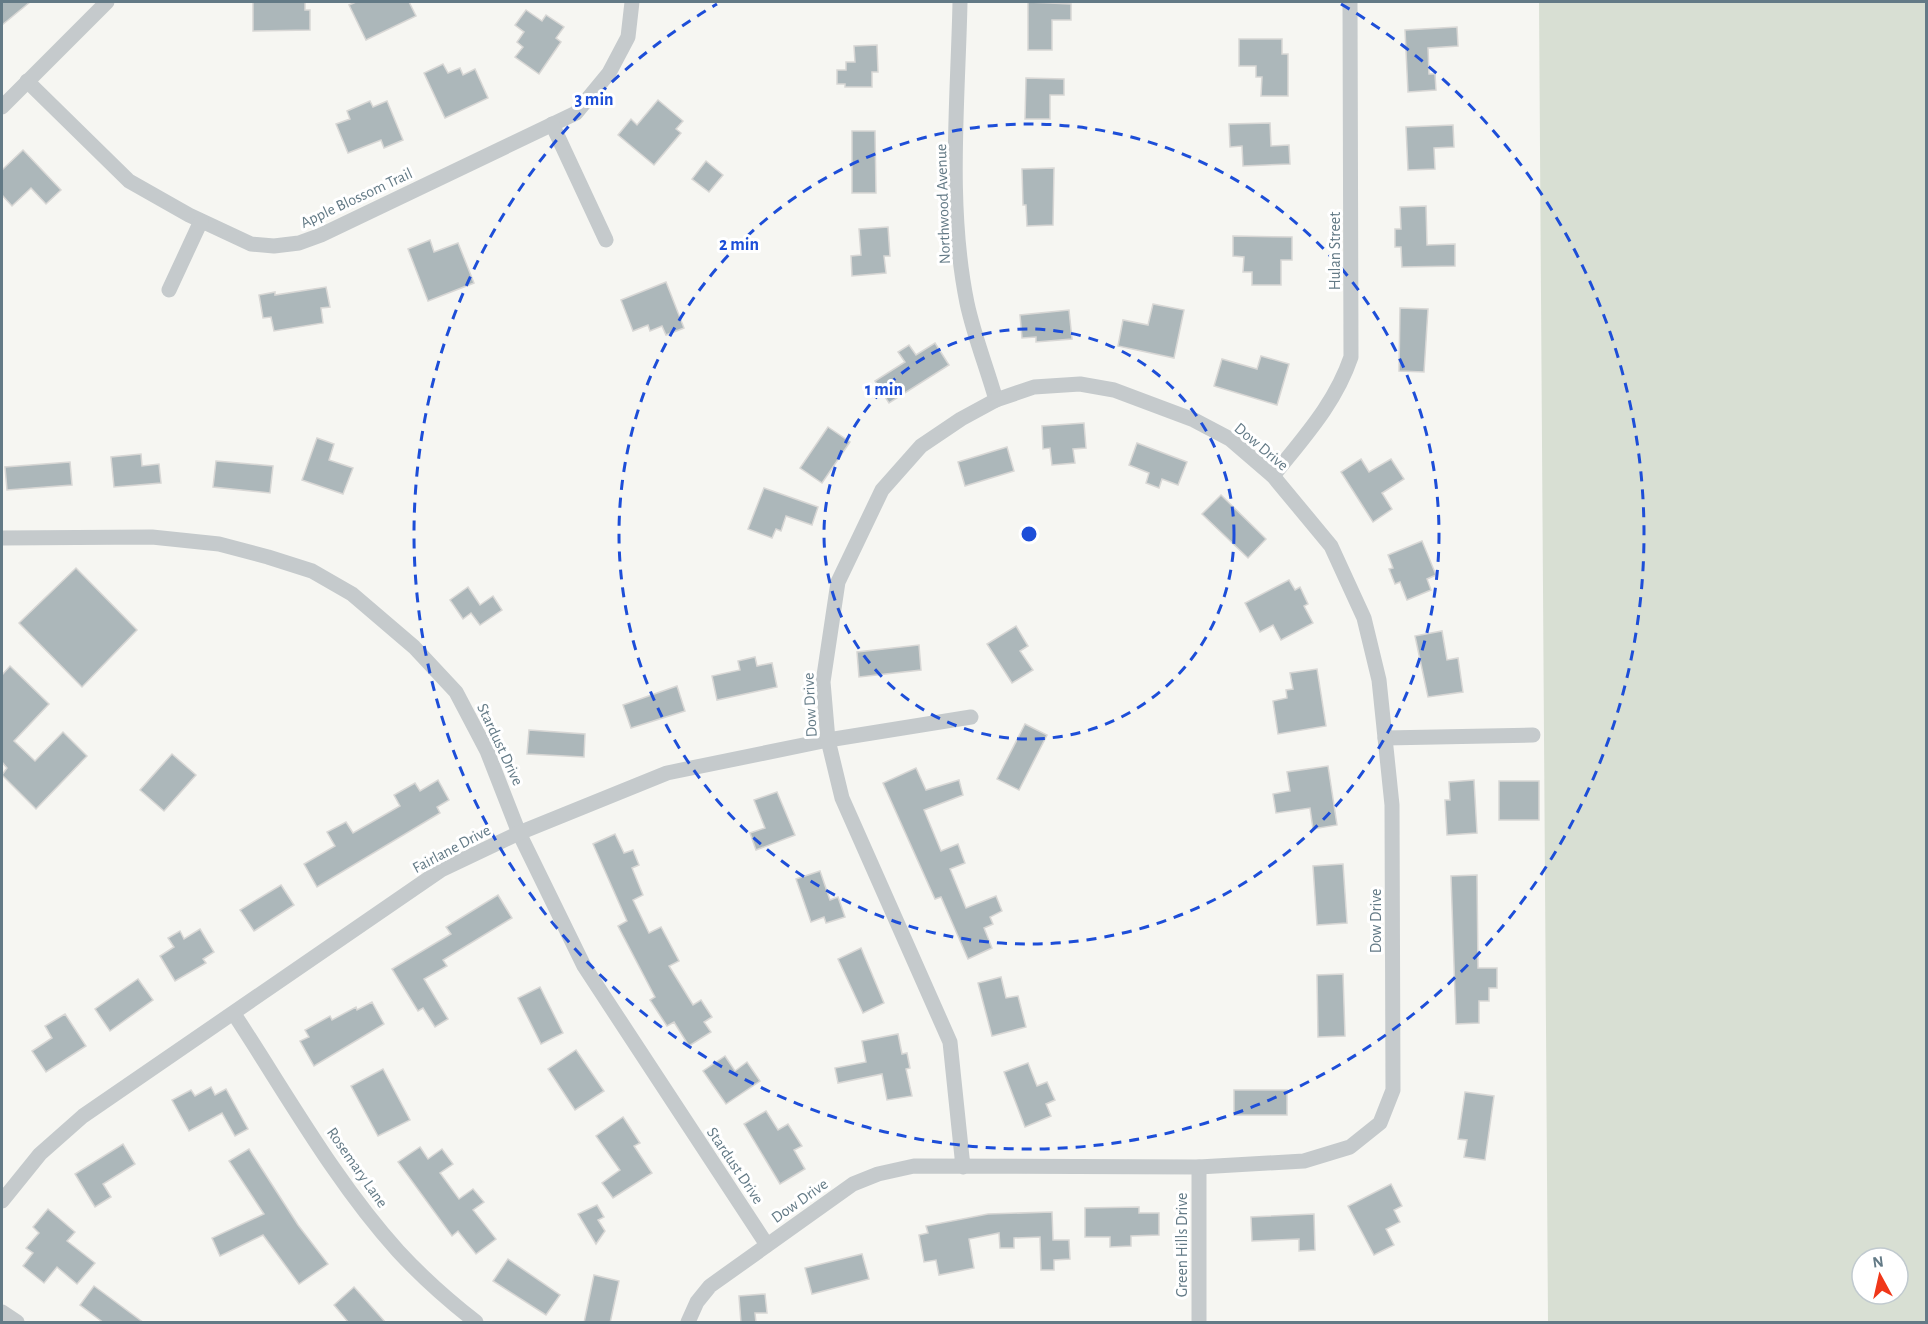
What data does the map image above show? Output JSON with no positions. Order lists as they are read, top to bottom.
{
  "streets": {
    "street": [
      "Apple Blossom Trail",
      "Northwood Avenue",
      "Hulan Street",
      "Dow Drive",
      "Stardust Drive",
      "Fairlane Drive",
      "Rosemary Lane",
      "Green Hills Drive"
    ]
  },
  "crossings": [
    ["Northwood Avenue", "Dow Drive"],
    ["Hulan Street", "Dow Drive"],
    ["Dow Drive", "Stardust Drive"],
    ["Dow Drive", "Fairlane Drive"],
    ["Dow Drive", "Green Hills Drive"],
    ["Stardust Drive", "Fairlane Drive"],
    ["Fairlane Drive", "Rosemary Lane"]
  ],
  "north": "top",
  "rings": ["3 min", "2 min", "1 min"]
}
